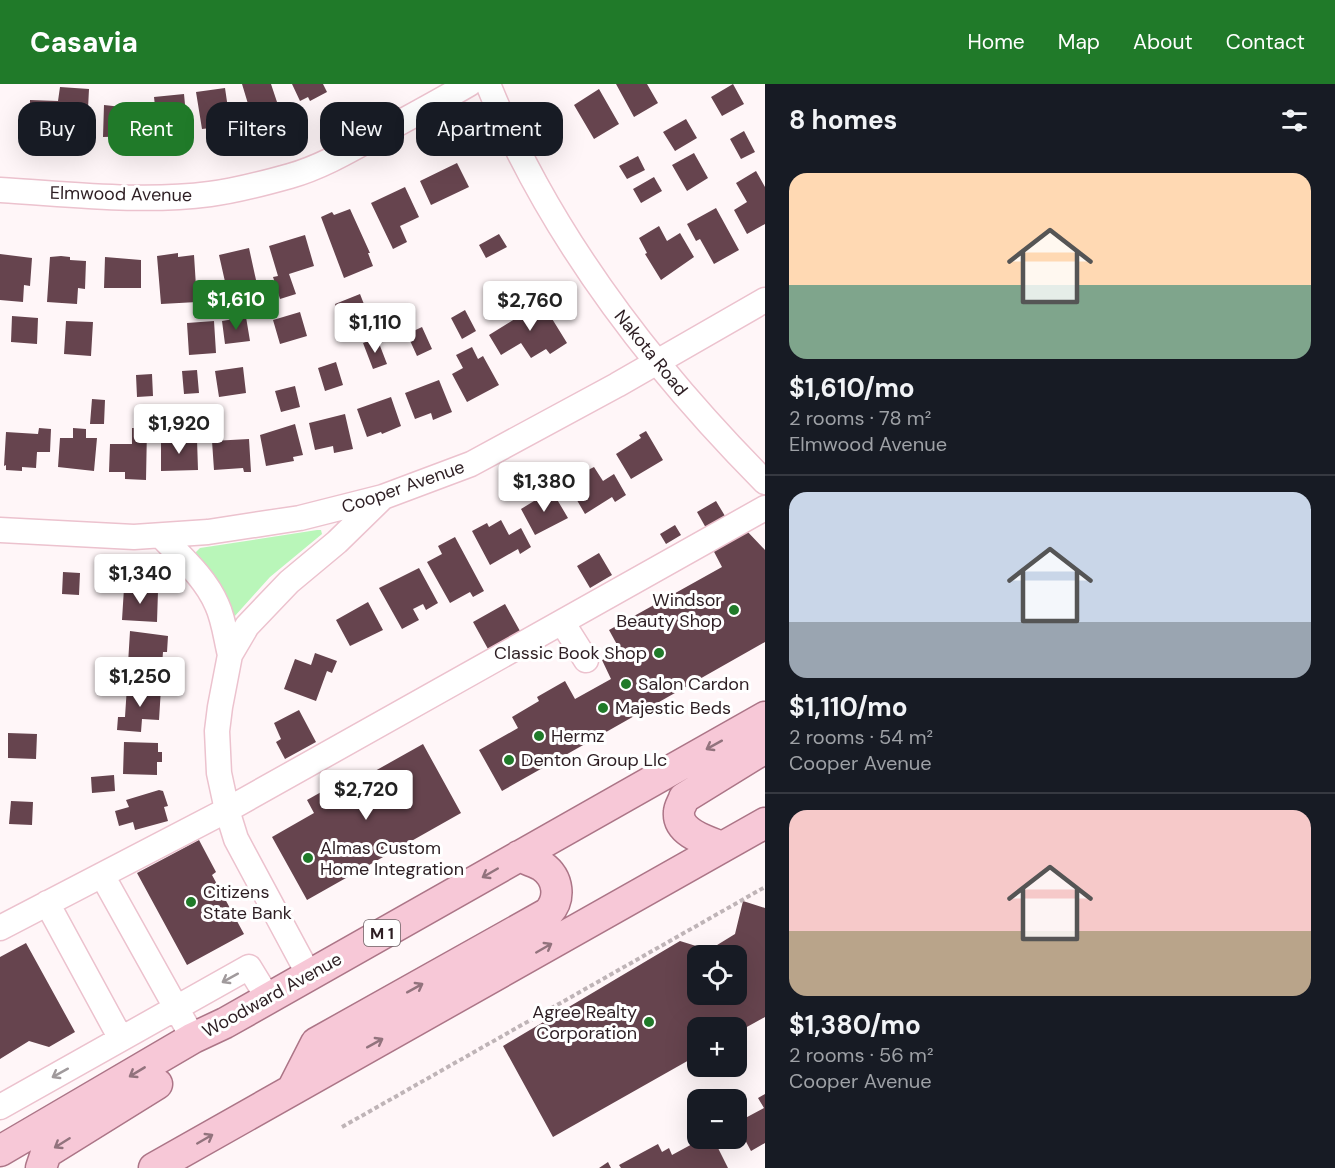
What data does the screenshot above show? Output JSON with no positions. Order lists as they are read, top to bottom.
{
  "streets": {
    "main road": ["M 1", "Woodward Avenue"],
    "street": ["Elmwood Avenue", "Nakota Road", "Cooper Avenue"]
  },
  "crossings": [
    ["Nakota Road", "Cooper Avenue"]
  ],
  "places": [
    "Windsor Beauty Shop",
    "Classic Book Shop",
    "Salon Cardon",
    "Majestic Beds",
    "Hermz",
    "Denton Group Llc",
    "Almas Custom Home Integration",
    "Citizens State Bank",
    "Agree Realty Corporation"
  ],
  "page": {
    "header": "Casavia",
    "nav": [
      "Home",
      "Map",
      "About",
      "Contact"
    ],
    "heading": "8 homes",
    "chip": [
      "Buy",
      "Rent",
      "Filters",
      "New",
      "Apartment"
    ],
    "list": [
      {
        "name": "$1,610/mo",
        "note": "2 rooms · 78 m² · Elmwood Avenue"
      },
      {
        "name": "$1,110/mo",
        "note": "2 rooms · 54 m² · Cooper Avenue"
      },
      {
        "name": "$1,380/mo",
        "note": "2 rooms · 56 m² · Cooper Avenue"
      }
    ],
    "price": [
      "$1,610",
      "$2,760",
      "$1,110",
      "$1,920",
      "$1,380",
      "$1,340",
      "$1,250",
      "$2,720"
    ],
    "map_buttons": ["+", "−"]
  }
}
